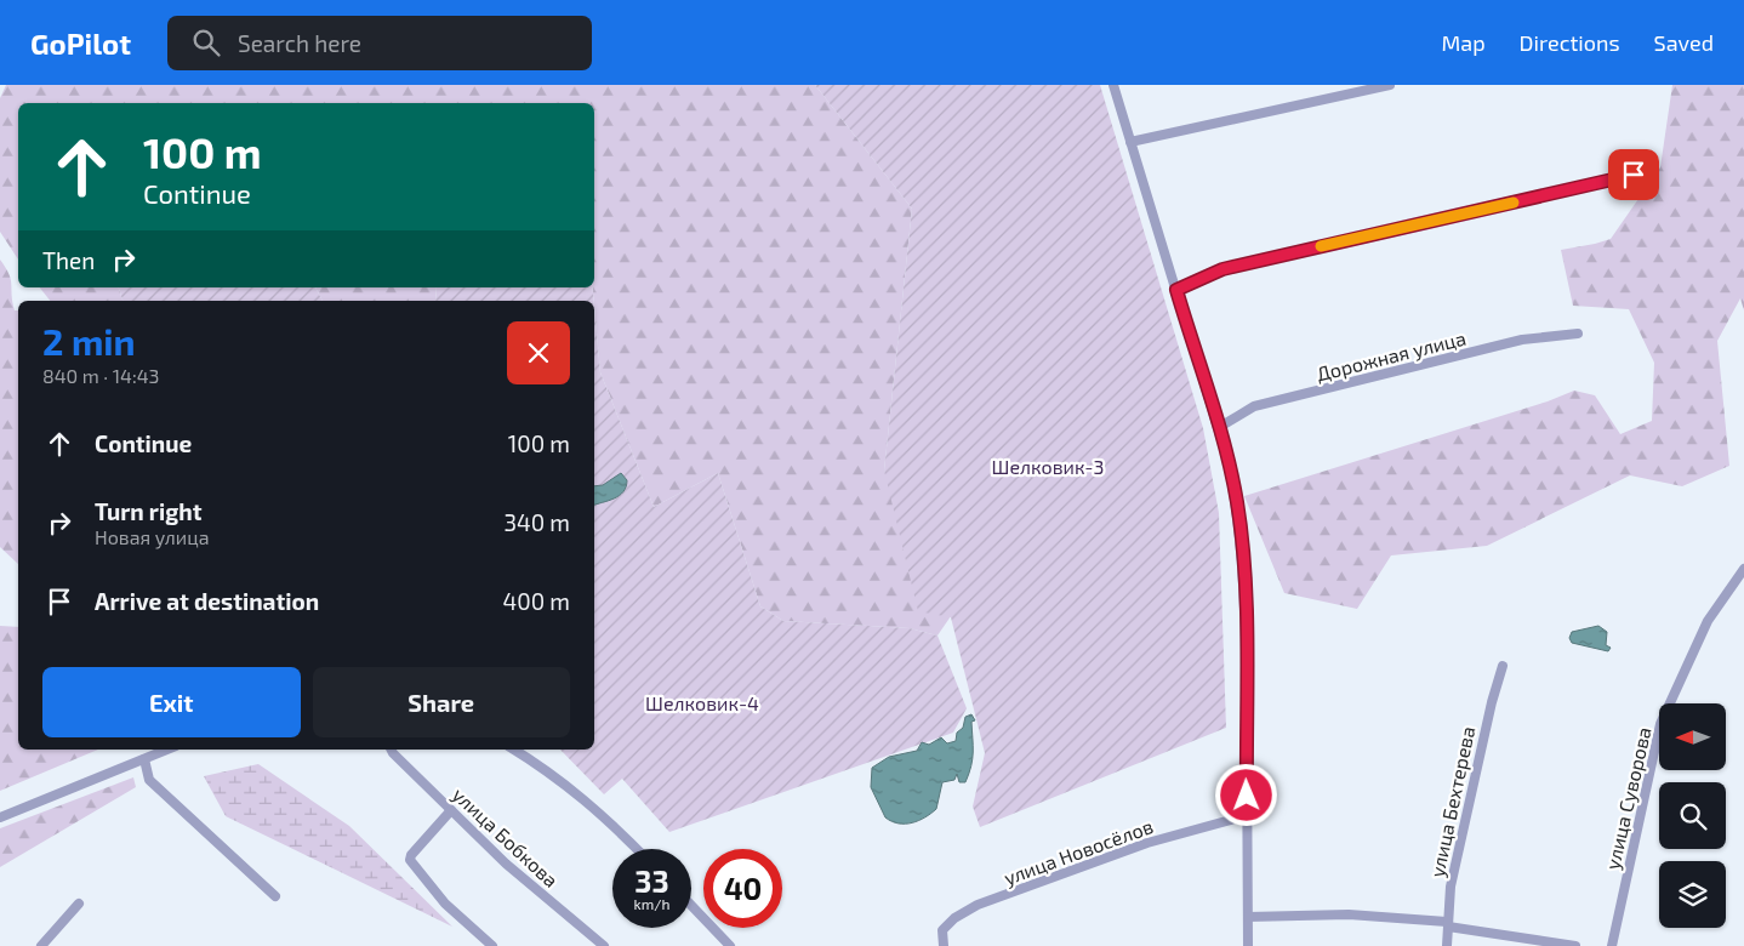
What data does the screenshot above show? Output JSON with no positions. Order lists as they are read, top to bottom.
{
  "streets": {
    "street": [
      "Дорожная улица",
      "улица Суворова",
      "улица Бехтерева",
      "улица Бобкова",
      "улица Новосёлов"
    ]
  },
  "parks": ["Шелковик-3", "Шелковик-4"],
  "north": "left",
  "page": {
    "header": "GoPilot",
    "search": "Search here",
    "nav": ["Map", "Directions", "Saved"],
    "turn": ["100 m", "Continue"],
    "then": "Then",
    "heading": ["2 min", "840 m · 14:43"],
    "list": [
      {
        "name": "Continue",
        "value": "100 m"
      },
      {
        "name": "Turn right",
        "note": "Новая улица",
        "value": "340 m"
      },
      {
        "name": "Arrive at destination",
        "value": "400 m"
      }
    ],
    "buttons": ["Exit", "Share"],
    "speed": "33 km/h",
    "limit": "40"
  }
}
